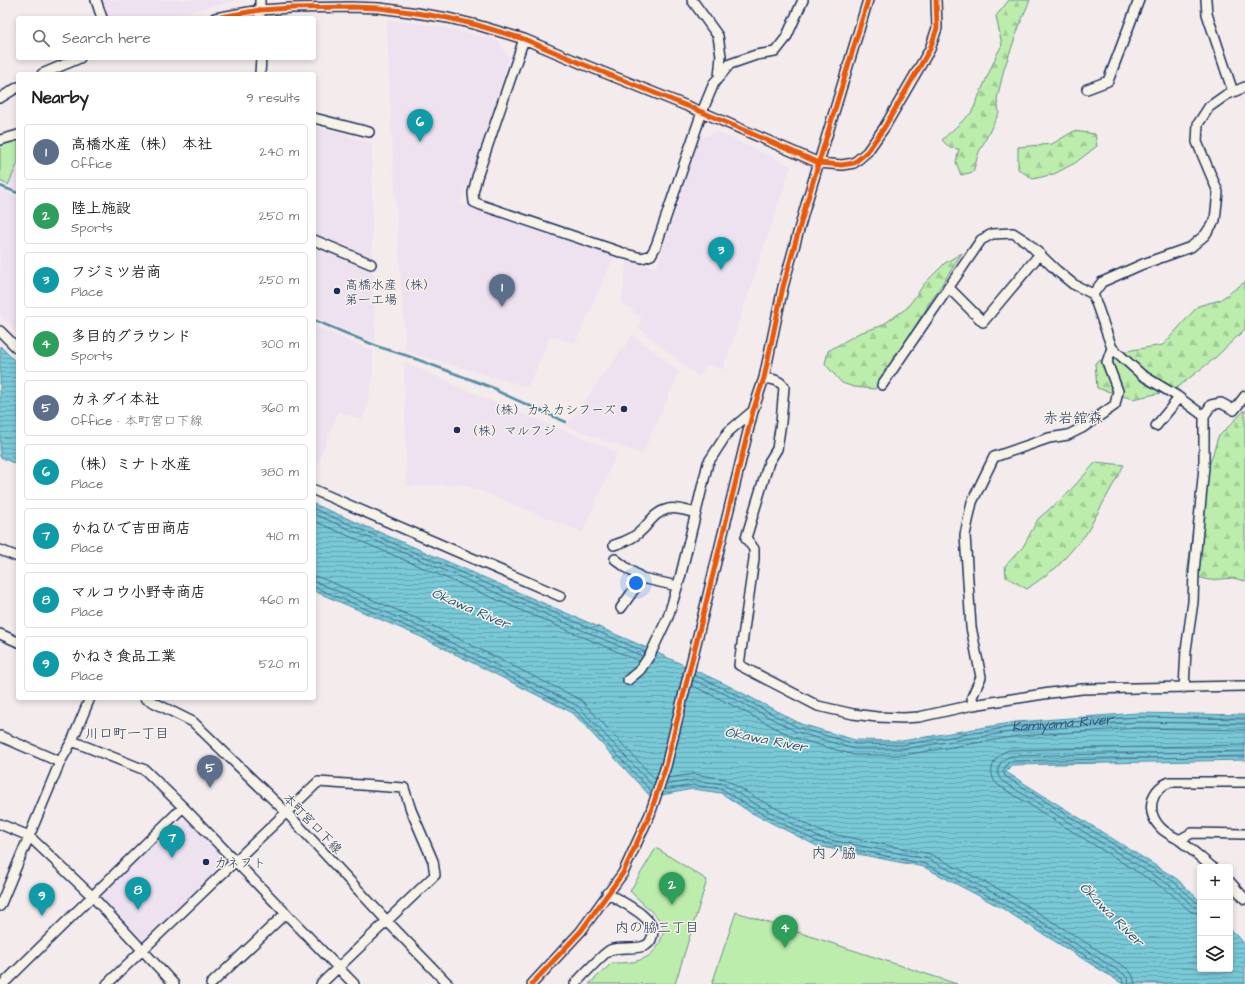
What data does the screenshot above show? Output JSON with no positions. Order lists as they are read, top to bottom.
{
  "streets": {
    "street": ["本町宮口下線"]
  },
  "districts": [
    "赤岩舘森",
    "川口町一丁目",
    "内ノ脇",
    "内の脇三丁目"
  ],
  "water": ["Ōkawa River", "Kamiyama River"],
  "places": [
    "高橋水産（株） 第一工場",
    "（株）カネカシフーズ",
    "（株）マルフジ",
    "カネフト"
  ],
  "page": {
    "search": "Search here",
    "heading": ["Nearby", "9 results"],
    "pins": [
      "6",
      "3",
      "1",
      "5",
      "7",
      "2",
      "8",
      "9",
      "4"
    ],
    "list": [
      {
        "mark": "1",
        "name": "高橋水産（株） 本社",
        "note": "Office",
        "value": "240 m"
      },
      {
        "mark": "2",
        "name": "陸上施設",
        "note": "Sports",
        "value": "250 m"
      },
      {
        "mark": "3",
        "name": "フジミツ岩商",
        "note": "Place",
        "value": "250 m"
      },
      {
        "mark": "4",
        "name": "多目的グラウンド",
        "note": "Sports",
        "value": "300 m"
      },
      {
        "mark": "5",
        "name": "カネダイ本社",
        "note": "Office · 本町宮口下線",
        "value": "360 m"
      },
      {
        "mark": "6",
        "name": "（株）ミナト水産",
        "note": "Place",
        "value": "380 m"
      },
      {
        "mark": "7",
        "name": "かねひで吉田商店",
        "note": "Place",
        "value": "410 m"
      },
      {
        "mark": "8",
        "name": "マルコウ小野寺商店",
        "note": "Place",
        "value": "460 m"
      },
      {
        "mark": "9",
        "name": "かねき食品工業",
        "note": "Place",
        "value": "520 m"
      }
    ],
    "map_buttons": ["+", "−"]
  }
}
